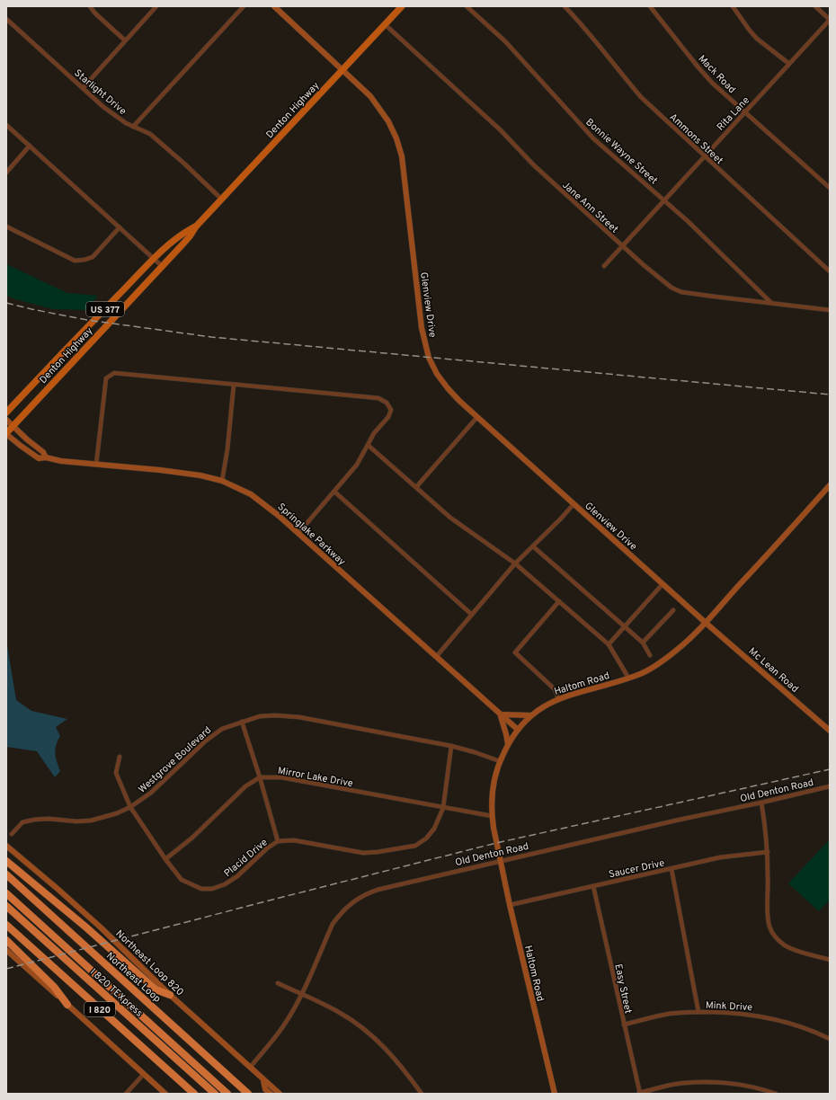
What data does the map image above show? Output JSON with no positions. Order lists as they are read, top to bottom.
{
  "streets": {
    "highway": ["Northeast Loop", "I 820 TEXpress", "I 820"],
    "main road": [
      "Denton Highway",
      "Glenview Drive",
      "US 377",
      "Springlake Parkway",
      "Mc Lean Road",
      "Haltom Road",
      "Northeast Loop 820"
    ],
    "street": [
      "Mack Road",
      "Starlight Drive",
      "Rita Lane",
      "Ammons Street",
      "Bonnie Wayne Street",
      "Jane Ann Street",
      "Westgrove Boulevard",
      "Mirror Lake Drive",
      "Old Denton Road",
      "Placid Drive",
      "Saucer Drive",
      "Easy Street",
      "Mink Drive"
    ]
  },
  "crossings": [
    ["Mack Road", "Rita Lane"],
    ["Starlight Drive", "Denton Highway"],
    ["Denton Highway", "Jane Ann Street"],
    ["Denton Highway", "Glenview Drive"],
    ["Denton Highway", "Springlake Parkway"],
    ["Rita Lane", "Ammons Street"],
    ["Rita Lane", "Bonnie Wayne Street"],
    ["Rita Lane", "Jane Ann Street"],
    ["Bonnie Wayne Street", "Jane Ann Street"],
    ["Glenview Drive", "Mc Lean Road"],
    ["Glenview Drive", "Haltom Road"],
    ["Springlake Parkway", "Haltom Road"],
    ["Mc Lean Road", "Haltom Road"],
    ["Haltom Road", "Westgrove Boulevard"],
    ["Haltom Road", "Mirror Lake Drive"],
    ["Haltom Road", "Old Denton Road"],
    ["Haltom Road", "Saucer Drive"],
    ["Westgrove Boulevard", "Placid Drive"],
    ["Mirror Lake Drive", "Placid Drive"],
    ["Old Denton Road", "Northeast Loop 820"],
    ["Saucer Drive", "Easy Street"],
    ["Easy Street", "Mink Drive"]
  ]
}
